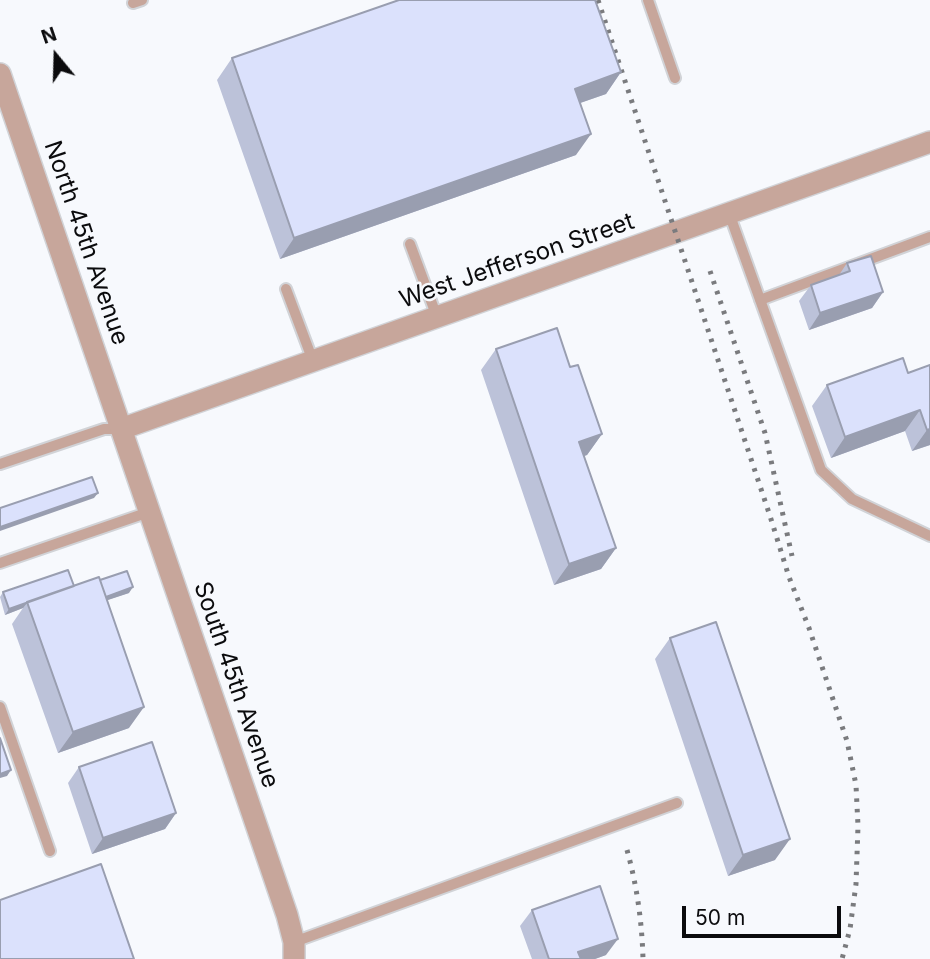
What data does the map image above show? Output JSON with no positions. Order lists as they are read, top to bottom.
{
  "streets": {
    "street": ["North 45th Avenue", "West Jefferson Street", "South 45th Avenue"]
  },
  "crossings": [
    ["North 45th Avenue", "West Jefferson Street"],
    ["North 45th Avenue", "South 45th Avenue"],
    ["West Jefferson Street", "South 45th Avenue"]
  ],
  "scale_bar": "50 m",
  "north": "top"
}
